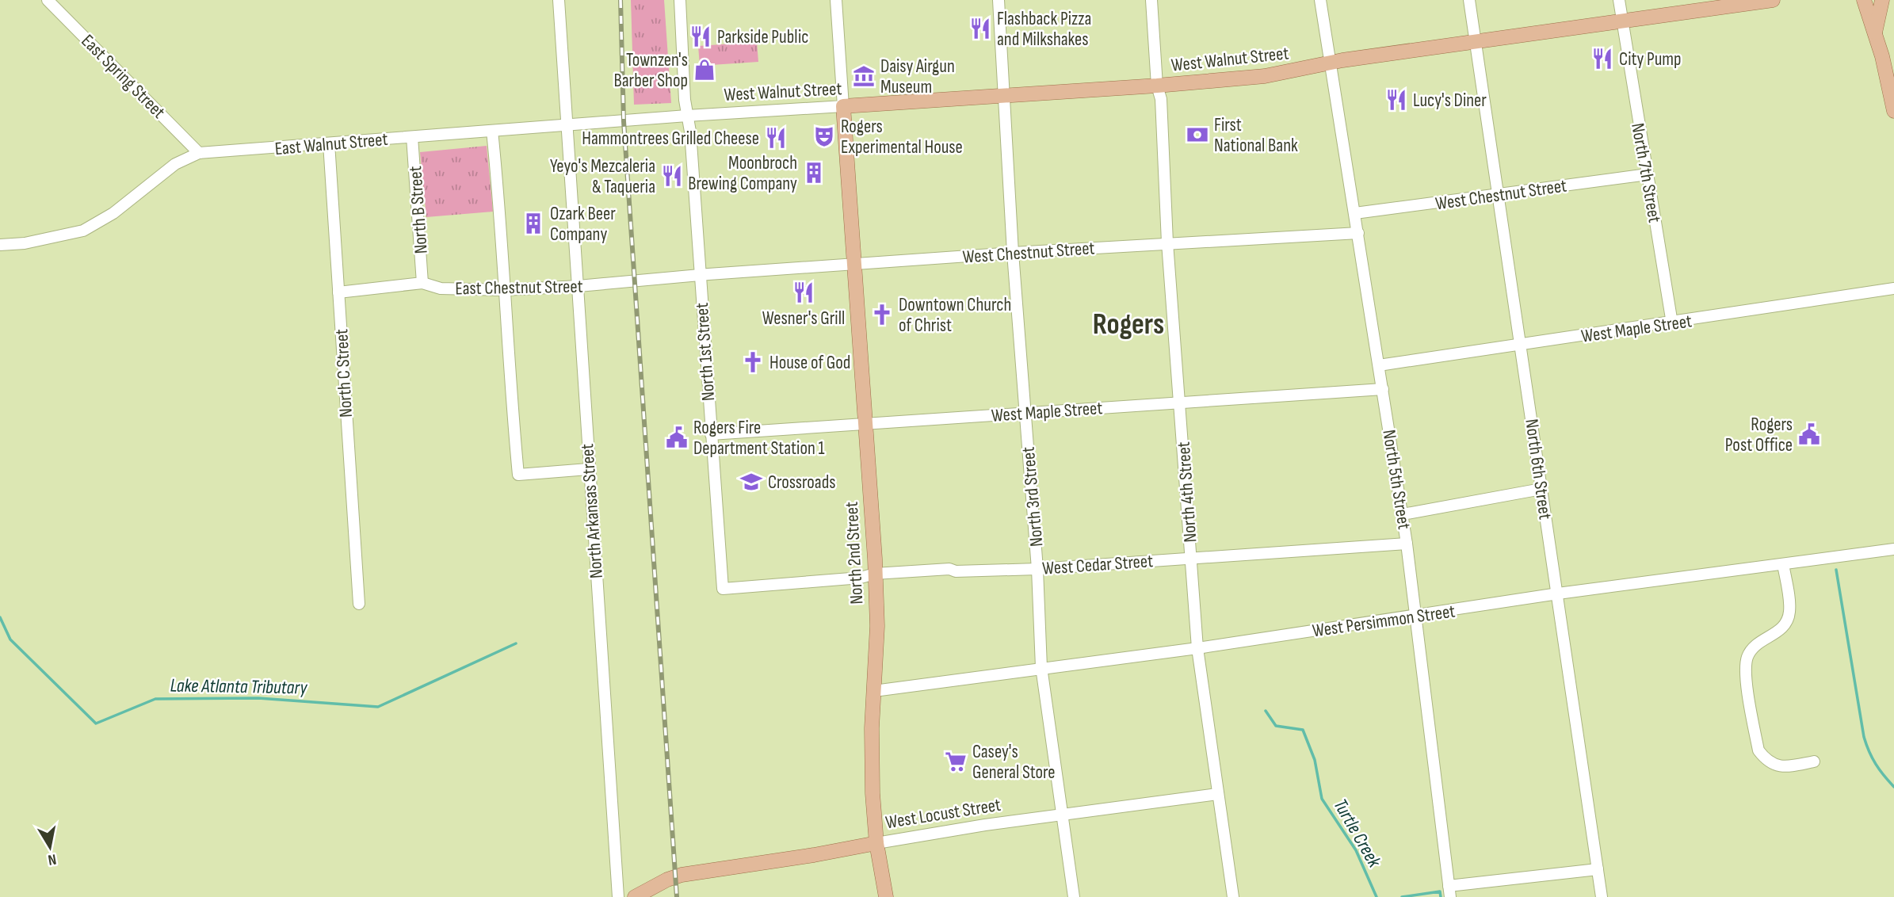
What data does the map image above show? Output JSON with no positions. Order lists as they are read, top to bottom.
{
  "streets": {
    "main road": ["West Walnut Street", "North 2nd Street", "West Locust Street"],
    "street": [
      "East Spring Street",
      "East Walnut Street",
      "North 7th Street",
      "West Chestnut Street",
      "North B Street",
      "East Chestnut Street",
      "West Maple Street",
      "North 1st Street",
      "North C Street",
      "North 6th Street",
      "North 5th Street",
      "North 4th Street",
      "North 3rd Street",
      "North Arkansas Street",
      "West Cedar Street",
      "West Persimmon Street"
    ]
  },
  "crossings": [
    ["West Walnut Street", "East Walnut Street"],
    ["West Walnut Street", "North 7th Street"],
    ["West Walnut Street", "North 1st Street"],
    ["West Walnut Street", "North 6th Street"],
    ["West Walnut Street", "North 5th Street"],
    ["West Walnut Street", "North 4th Street"],
    ["West Walnut Street", "North 3rd Street"],
    ["West Walnut Street", "North 2nd Street"],
    ["East Spring Street", "East Walnut Street"],
    ["East Walnut Street", "North B Street"],
    ["East Walnut Street", "North 1st Street"],
    ["East Walnut Street", "North C Street"],
    ["East Walnut Street", "North Arkansas Street"],
    ["North 7th Street", "West Chestnut Street"],
    ["North 7th Street", "West Maple Street"],
    ["West Chestnut Street", "East Chestnut Street"],
    ["West Chestnut Street", "North 1st Street"],
    ["West Chestnut Street", "North 6th Street"],
    ["West Chestnut Street", "North 5th Street"],
    ["West Chestnut Street", "North 4th Street"],
    ["West Chestnut Street", "North 3rd Street"],
    ["West Chestnut Street", "North 2nd Street"],
    ["North B Street", "East Chestnut Street"],
    ["East Chestnut Street", "North 1st Street"],
    ["East Chestnut Street", "North C Street"],
    ["East Chestnut Street", "North Arkansas Street"],
    ["West Maple Street", "North 1st Street"],
    ["West Maple Street", "North 6th Street"],
    ["West Maple Street", "North 5th Street"],
    ["West Maple Street", "North 4th Street"],
    ["West Maple Street", "North 3rd Street"],
    ["West Maple Street", "North 2nd Street"],
    ["North 1st Street", "West Cedar Street"],
    ["North 6th Street", "West Persimmon Street"],
    ["North 5th Street", "West Cedar Street"],
    ["North 5th Street", "West Persimmon Street"],
    ["North 4th Street", "West Cedar Street"],
    ["North 4th Street", "West Persimmon Street"],
    ["North 4th Street", "West Locust Street"],
    ["North 3rd Street", "West Cedar Street"],
    ["North 3rd Street", "West Persimmon Street"],
    ["North 3rd Street", "West Locust Street"],
    ["North 2nd Street", "West Cedar Street"],
    ["North 2nd Street", "West Persimmon Street"],
    ["North 2nd Street", "West Locust Street"]
  ],
  "districts": ["Rogers"],
  "water": ["Lake Atlanta Tributary", "Turtle Creek"],
  "places": {
    "restaurant": [
      "Flashback Pizza and Milkshakes",
      "Parkside Public",
      "City Pump",
      "Lucy's Diner",
      "Hammontrees Grilled Cheese",
      "Yeyo's Mezcaleria & Taqueria",
      "Wesner's Grill"
    ],
    "shop": ["Townzen's Barber Shop"],
    "museum": ["Daisy Airgun Museum"],
    "bank": ["First National Bank"],
    "theatre": ["Rogers Experimental House"],
    "building": ["Moonbroch Brewing Company", "Ozark Beer Company"],
    "church": ["Downtown Church of Christ", "House of God"],
    "public building": ["Rogers Post Office", "Rogers Fire Department Station 1"],
    "school or university": ["Crossroads"],
    "supermarket": ["Casey's General Store"]
  },
  "north": "bottom"
}
